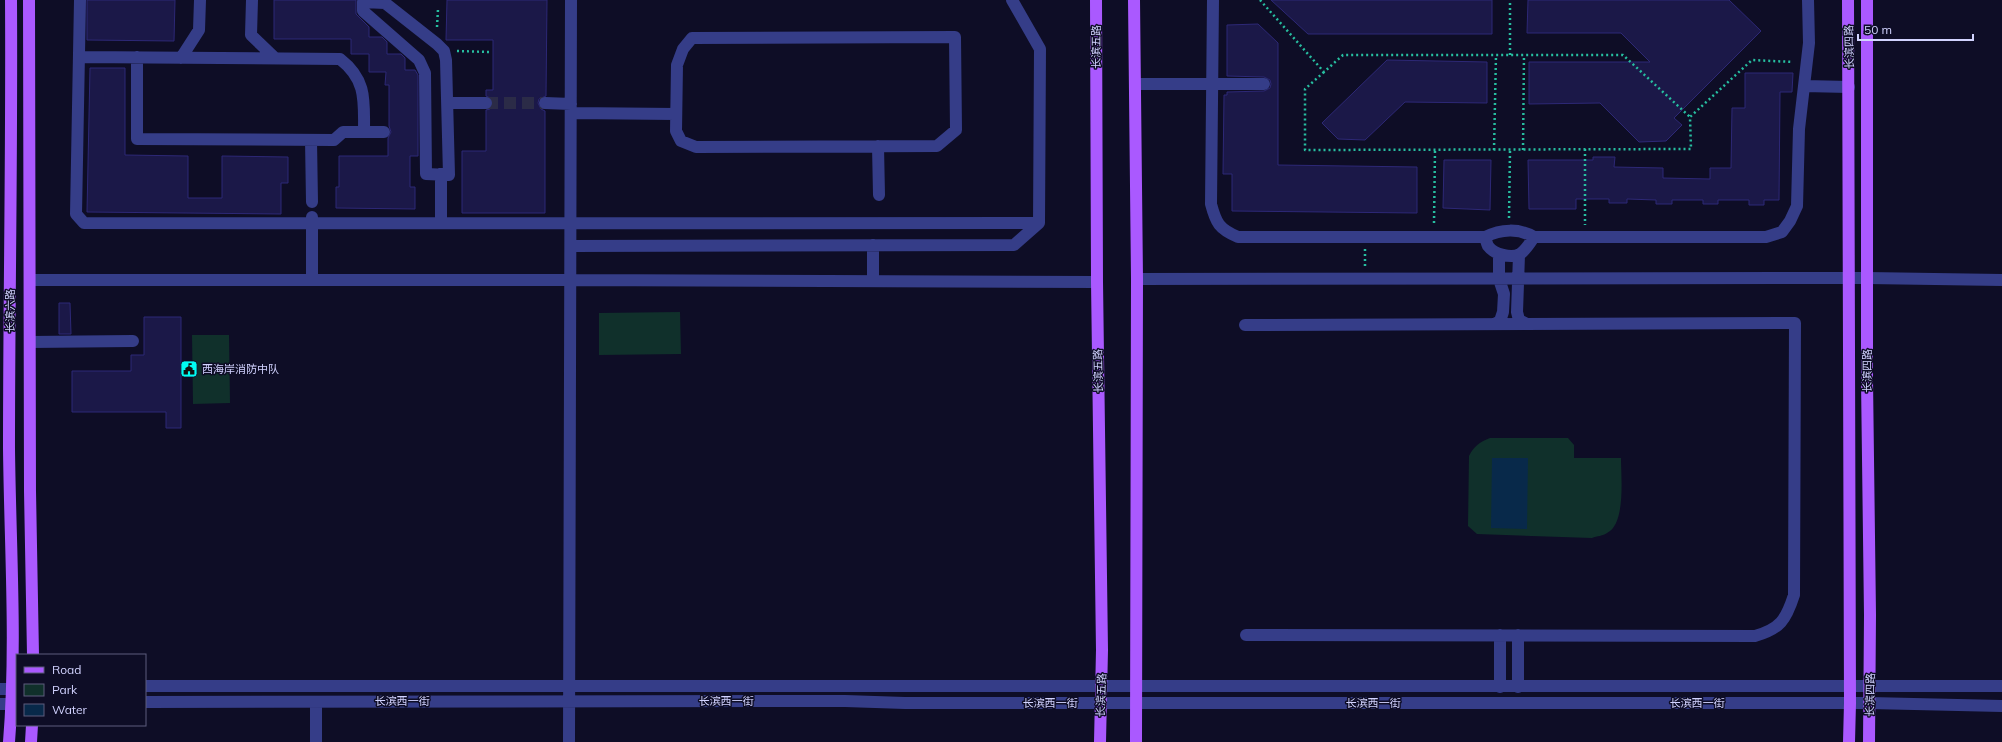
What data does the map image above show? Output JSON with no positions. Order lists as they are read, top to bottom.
{
  "streets": {
    "main road": ["长滨五路", "长滨四路", "长滨六路"],
    "street": ["长滨西一街"]
  },
  "crossings": [
    ["长滨五路", "长滨西一街"],
    ["长滨四路", "长滨西一街"]
  ],
  "places": {
    "public building": ["西海岸消防中队"]
  },
  "legend": ["Road", "Park", "Water"],
  "scale_bar": "50 m"
}
